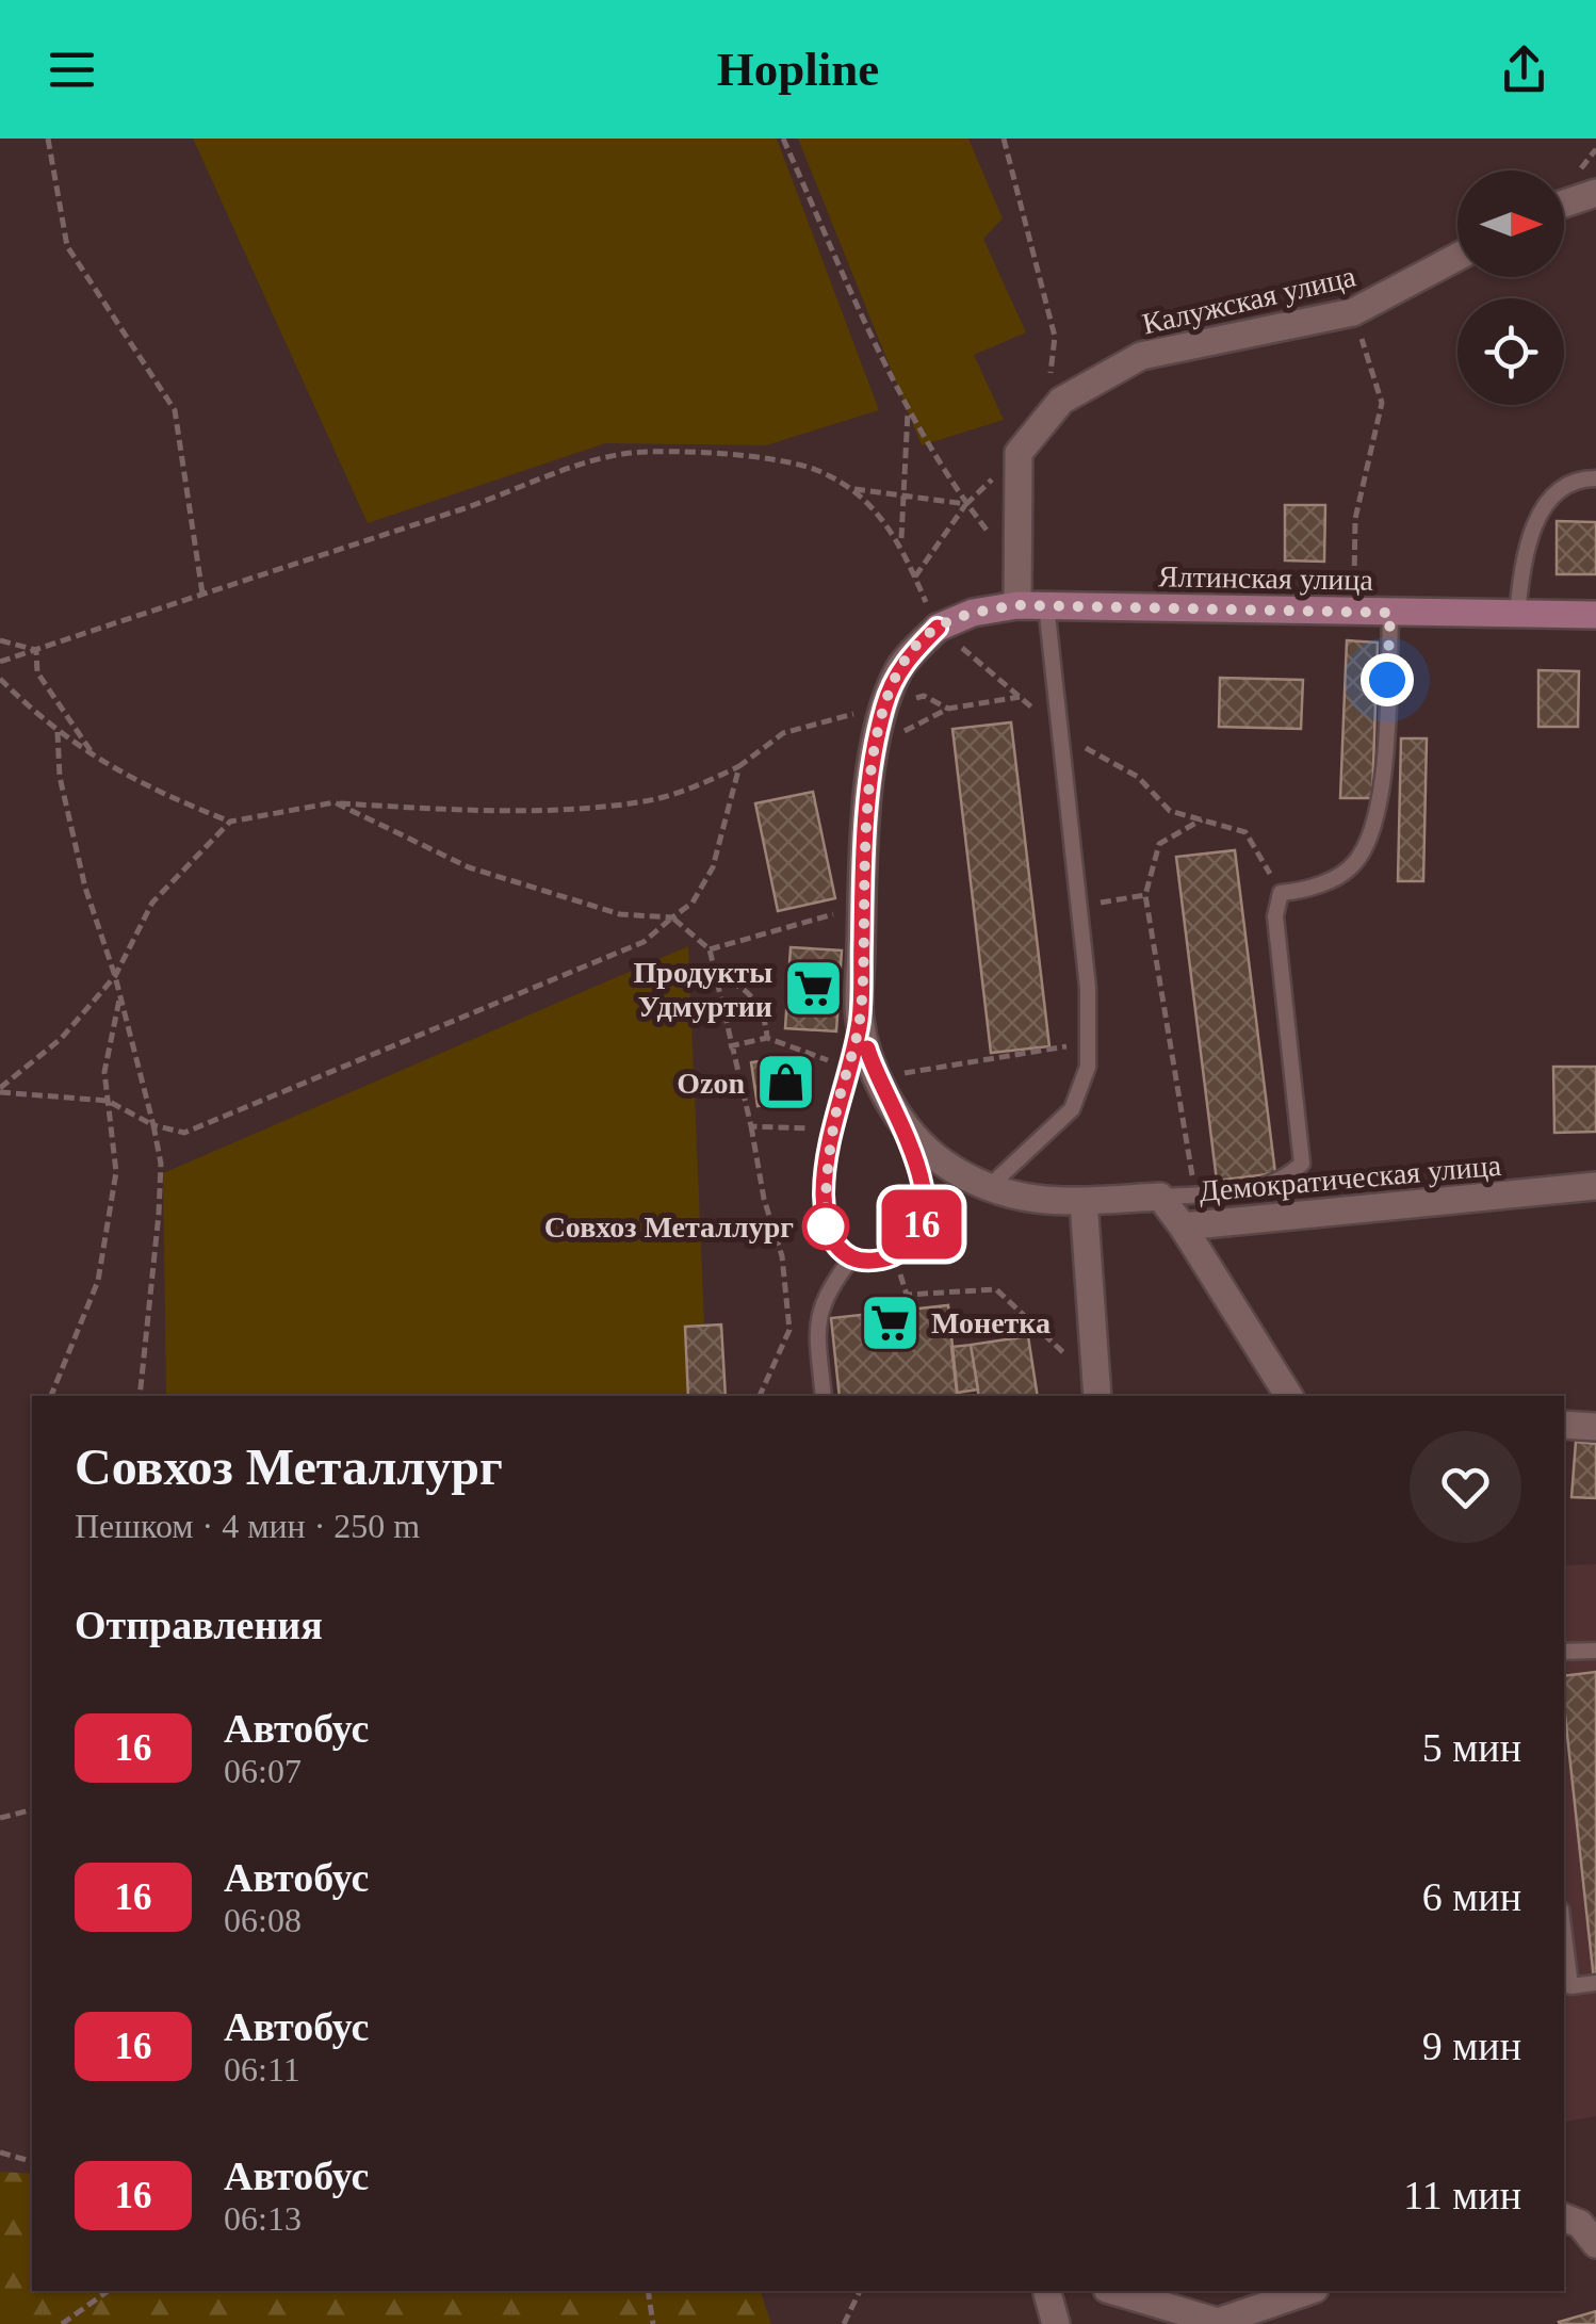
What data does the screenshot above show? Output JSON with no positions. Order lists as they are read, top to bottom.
{
  "streets": {
    "street": ["Калужская улица", "Ялтинская улица", "Демократическая улица"]
  },
  "crossings": [
    ["Ялтинская улица", "Демократическая улица"]
  ],
  "places": {
    "supermarket": ["Продукты Удмуртии", "Монетка"],
    "shop": ["Ozon"],
    "other": ["Совхоз Металлург"]
  },
  "lines": ["bus line 16"],
  "north": "right",
  "page": {
    "header": "Hopline",
    "on_map": "16",
    "heading": [
      ["Совхоз Металлург", "Пешком · 4 мин · 250 m"],
      "Отправления"
    ],
    "list": [
      {
        "mark": "16",
        "name": "Автобус",
        "note": "06:07",
        "value": "5 мин"
      },
      {
        "mark": "16",
        "name": "Автобус",
        "note": "06:08",
        "value": "6 мин"
      },
      {
        "mark": "16",
        "name": "Автобус",
        "note": "06:11",
        "value": "9 мин"
      },
      {
        "mark": "16",
        "name": "Автобус",
        "note": "06:13",
        "value": "11 мин"
      }
    ]
  }
}
